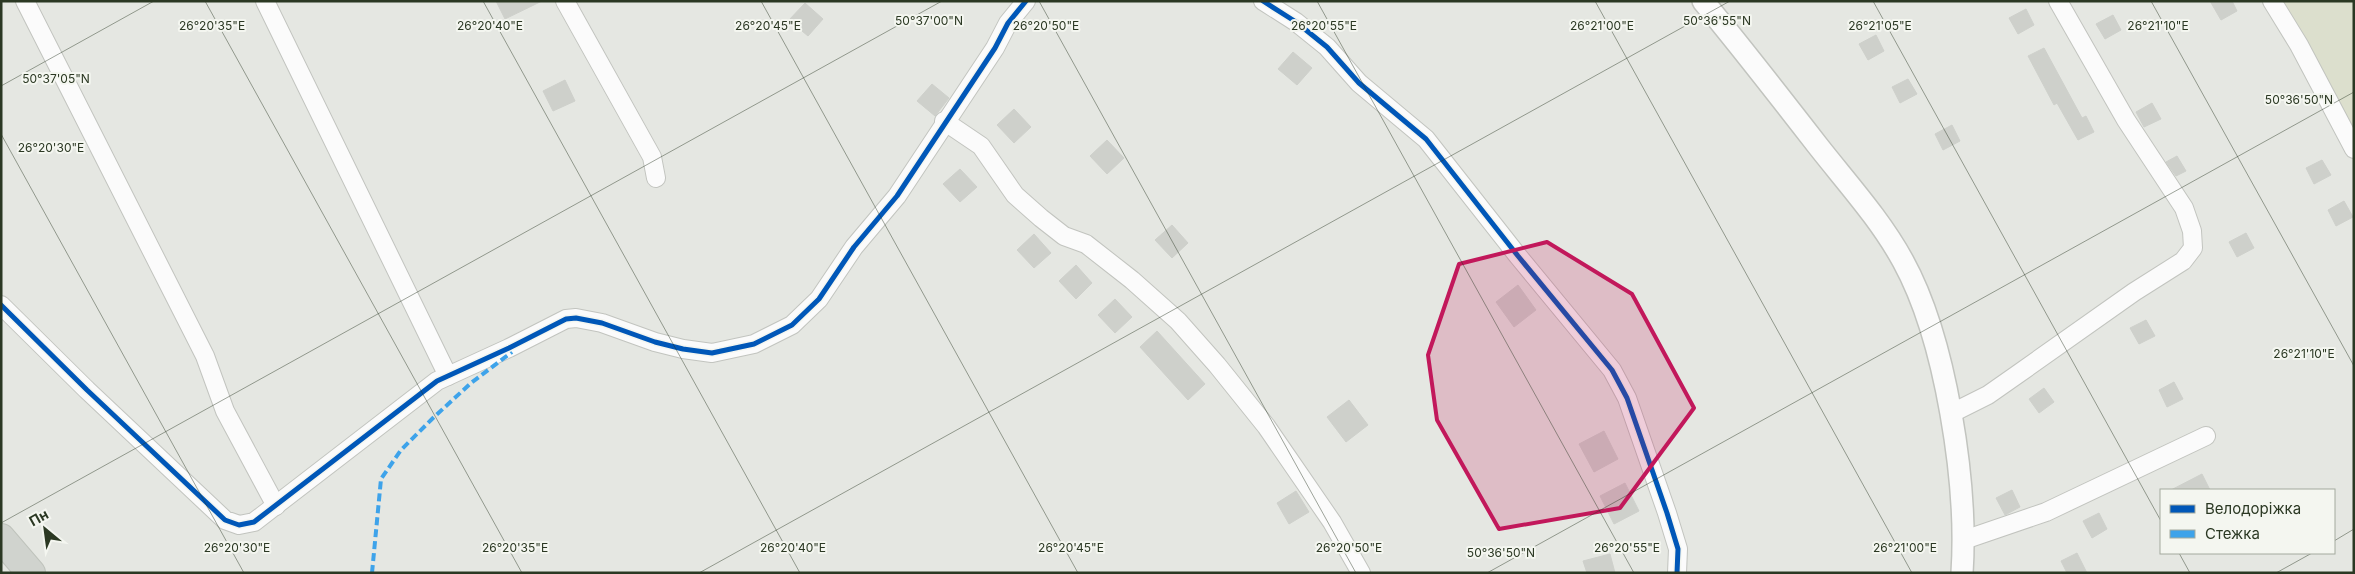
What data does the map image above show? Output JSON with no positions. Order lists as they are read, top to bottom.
{
  "legend": ["Велодоріжка", "Стежка"],
  "north": "top left",
  "coordinates": [
    "50°37'00\"N",
    "50°36'55\"N",
    "26°20'35\"E",
    "26°20'40\"E",
    "26°20'45\"E",
    "26°20'50\"E",
    "26°20'55\"E",
    "26°21'00\"E",
    "26°21'05\"E",
    "26°21'10\"E",
    "50°37'05\"N",
    "50°36'50\"N",
    "26°20'30\"E"
  ]
}
